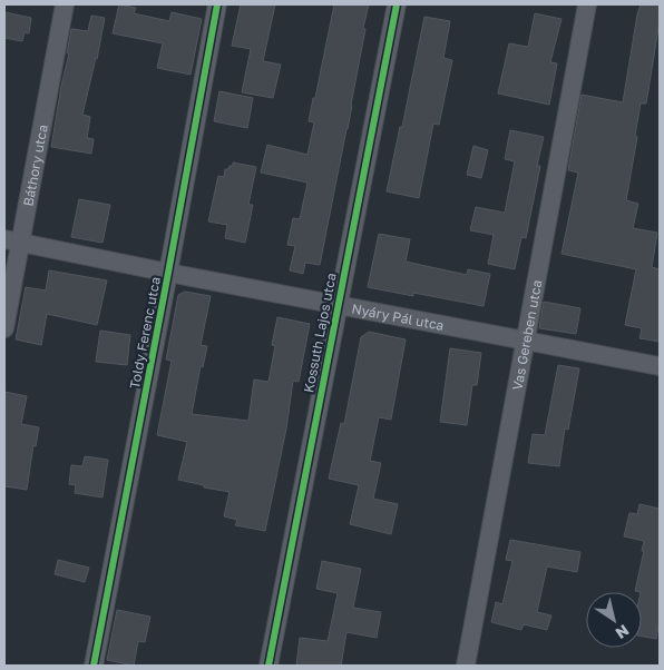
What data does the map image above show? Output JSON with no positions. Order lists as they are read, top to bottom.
{
  "streets": {
    "street": [
      "Báthory utca",
      "Nyáry Pál utca",
      "Toldy Ferenc utca",
      "Kossuth Lajos utca",
      "Vas Gereben utca"
    ]
  },
  "crossings": [
    ["Báthory utca", "Nyáry Pál utca"],
    ["Nyáry Pál utca", "Toldy Ferenc utca"],
    ["Nyáry Pál utca", "Kossuth Lajos utca"],
    ["Nyáry Pál utca", "Vas Gereben utca"]
  ],
  "north": "bottom right"
}
